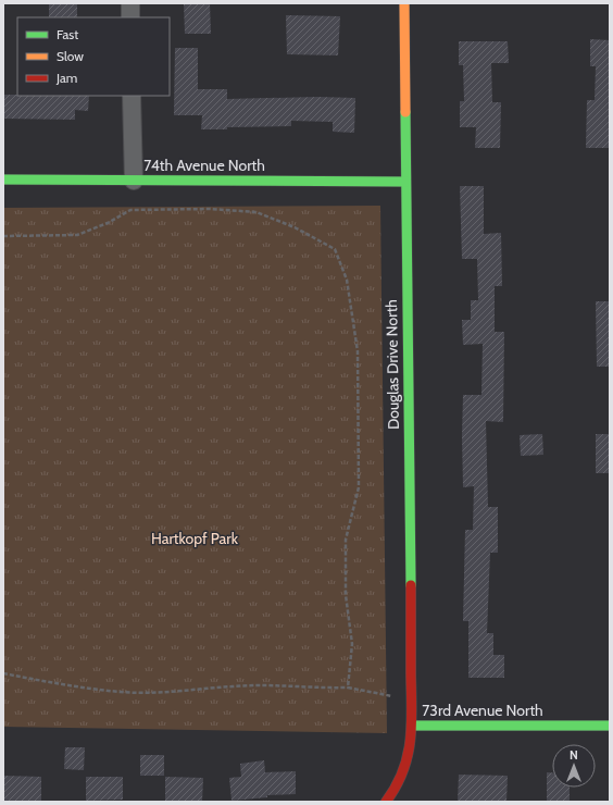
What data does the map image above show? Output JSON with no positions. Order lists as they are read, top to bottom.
{
  "streets": {
    "street": ["74th Avenue North", "Douglas Drive North", "73rd Avenue North"]
  },
  "crossings": [
    ["74th Avenue North", "Douglas Drive North"],
    ["Douglas Drive North", "73rd Avenue North"]
  ],
  "parks": ["Hartkopf Park"],
  "legend": ["Fast", "Slow", "Jam"],
  "north": "top"
}
